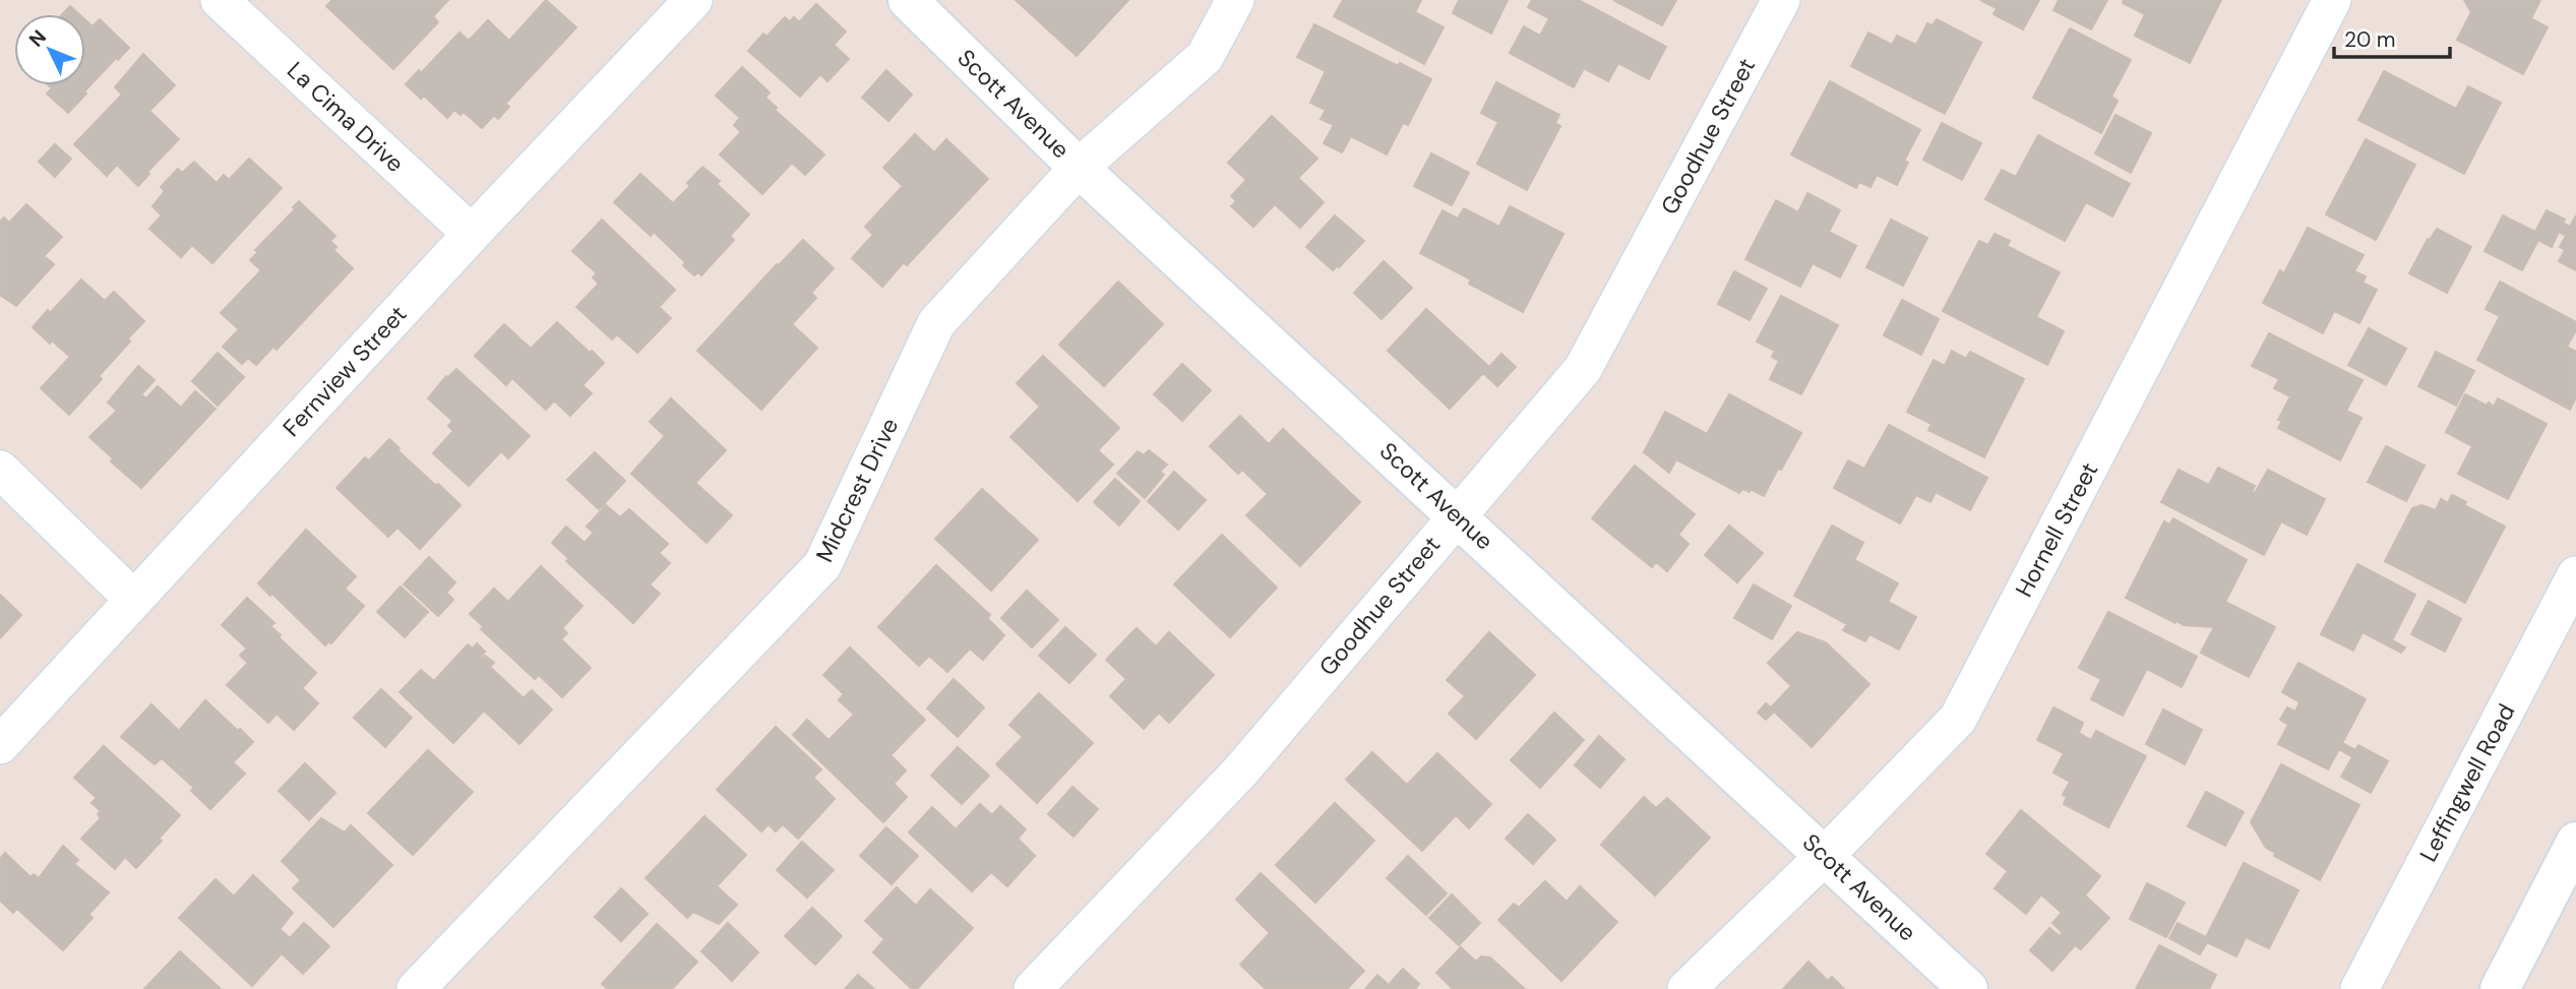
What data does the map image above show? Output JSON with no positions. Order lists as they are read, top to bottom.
{
  "streets": {
    "street": [
      "Scott Avenue",
      "La Cima Drive",
      "Goodhue Street",
      "Fernview Street",
      "Midcrest Drive",
      "Hornell Street",
      "Leffingwell Road"
    ]
  },
  "crossings": [
    ["Scott Avenue", "Goodhue Street"],
    ["Scott Avenue", "Midcrest Drive"],
    ["Scott Avenue", "Hornell Street"],
    ["La Cima Drive", "Fernview Street"]
  ],
  "scale_bar": "20 m",
  "north": "top left"
}
